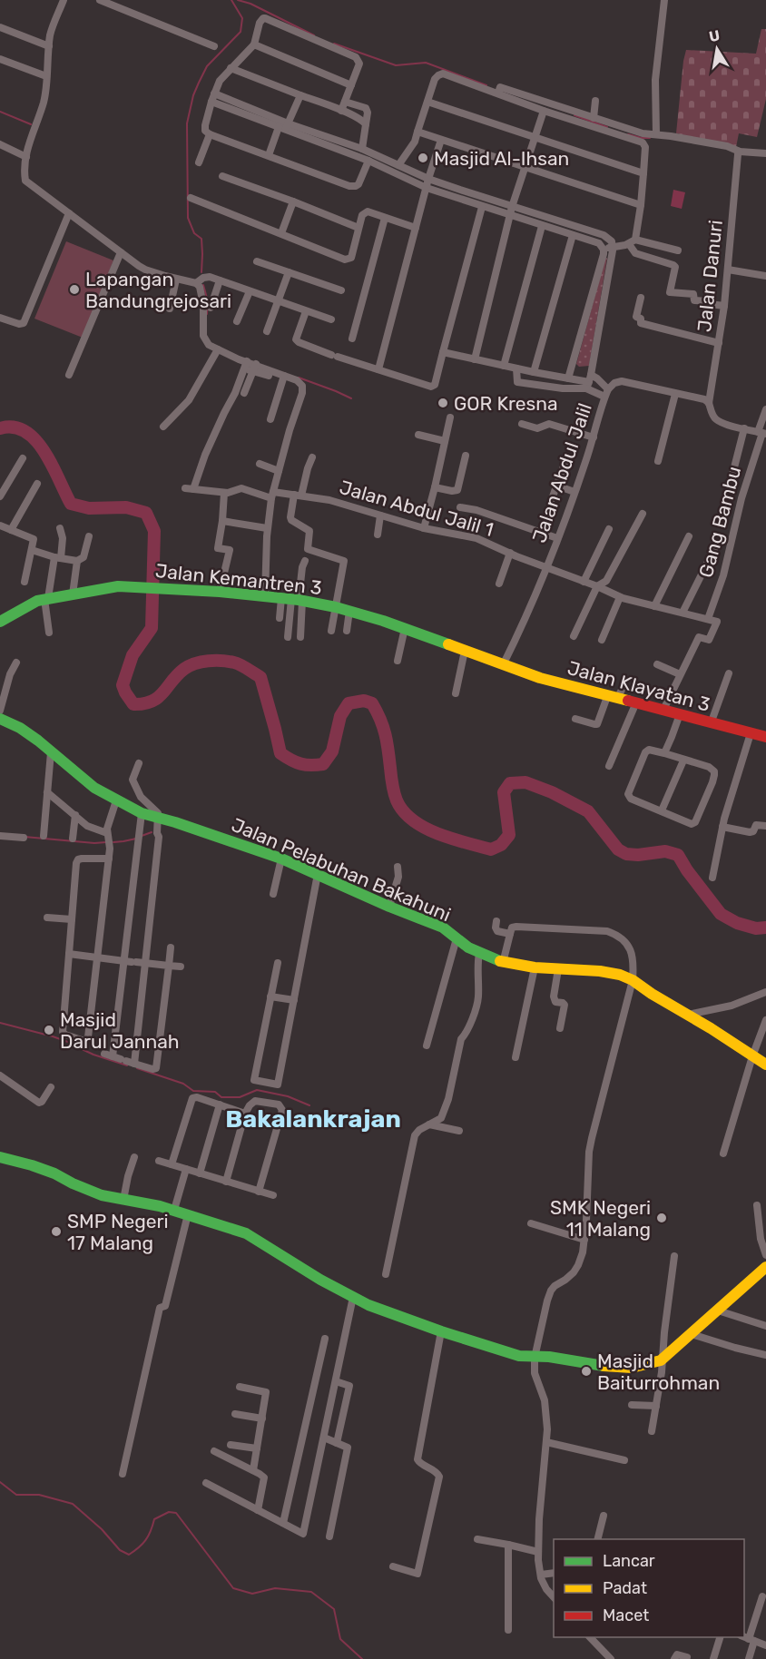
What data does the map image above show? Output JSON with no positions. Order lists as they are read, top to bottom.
{
  "streets": {
    "street": [
      "Jalan Danuri",
      "Jalan Abdul Jalil",
      "Jalan Abdul Jalil 1",
      "Gang Bambu",
      "Jalan Kemantren 3",
      "Jalan Klayatan 3",
      "Jalan Pelabuhan Bakahuni"
    ]
  },
  "crossings": [
    ["Jalan Danuri", "Jalan Abdul Jalil"],
    ["Jalan Abdul Jalil", "Jalan Abdul Jalil 1"],
    ["Jalan Abdul Jalil", "Jalan Kemantren 3"],
    ["Jalan Abdul Jalil", "Jalan Klayatan 3"],
    ["Jalan Abdul Jalil 1", "Gang Bambu"],
    ["Jalan Kemantren 3", "Jalan Klayatan 3"]
  ],
  "districts": ["Bakalankrajan"],
  "places": [
    "Masjid Al-Ihsan",
    "Lapangan Bandungrejosari",
    "GOR Kresna",
    "Masjid Darul Jannah",
    "SMK Negeri 11 Malang",
    "SMP Negeri 17 Malang",
    "Masjid Baiturrohman"
  ],
  "legend": ["Lancar", "Padat", "Macet"],
  "north": "top"
}
